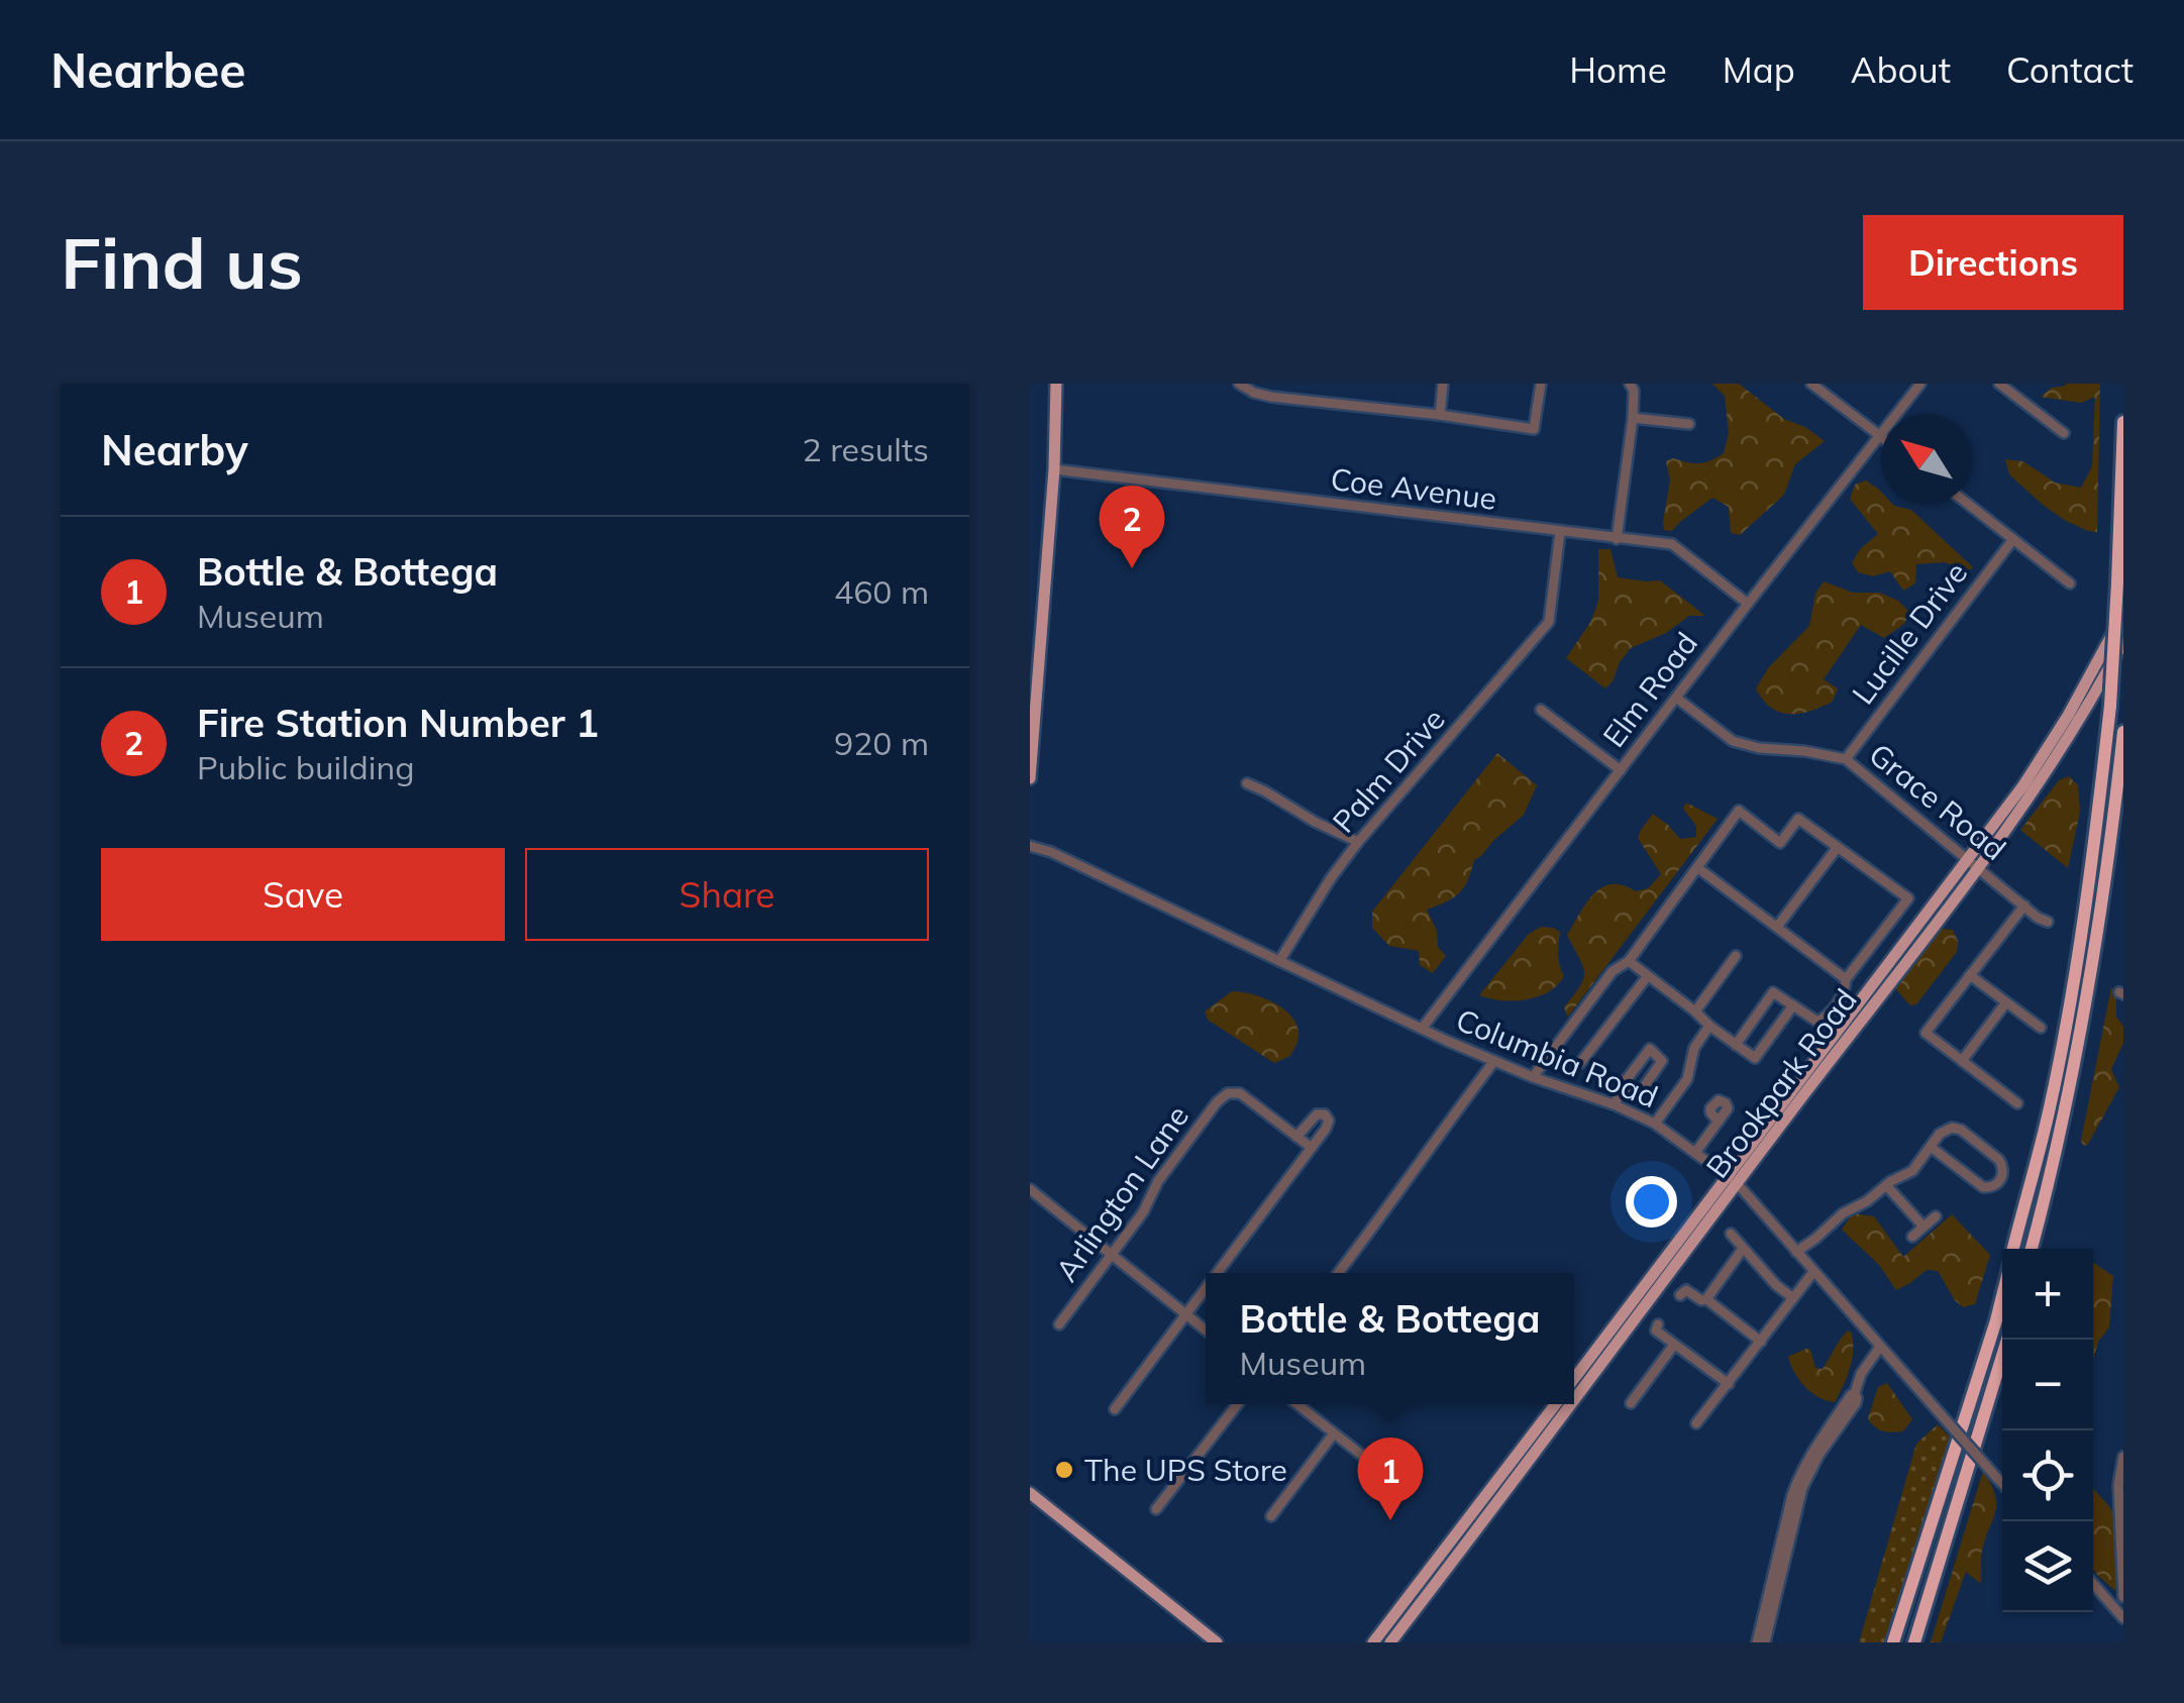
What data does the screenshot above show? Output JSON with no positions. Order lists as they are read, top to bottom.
{
  "streets": {
    "main road": ["Brookpark Road"],
    "street": [
      "Coe Avenue",
      "Lucille Drive",
      "Elm Road",
      "Palm Drive",
      "Grace Road",
      "Columbia Road",
      "Arlington Lane"
    ]
  },
  "crossings": [
    ["Coe Avenue", "Elm Road"],
    ["Coe Avenue", "Palm Drive"],
    ["Lucille Drive", "Grace Road"],
    ["Elm Road", "Grace Road"],
    ["Elm Road", "Columbia Road"],
    ["Palm Drive", "Columbia Road"],
    ["Grace Road", "Brookpark Road"],
    ["Columbia Road", "Brookpark Road"]
  ],
  "places": ["The UPS Store"],
  "north": "top left",
  "page": {
    "header": "Nearbee",
    "nav": [
      "Home",
      "Map",
      "About",
      "Contact"
    ],
    "buttons": [
      "Directions",
      ["Save", "Share"]
    ],
    "title": "Find us",
    "heading": ["Nearby", "2 results"],
    "pins": ["2", "1"],
    "list": [
      {
        "mark": "1",
        "name": "Bottle & Bottega",
        "note": "Museum",
        "value": "460 m"
      },
      {
        "mark": "2",
        "name": "Fire Station Number 1",
        "note": "Public building",
        "value": "920 m"
      }
    ],
    "map_buttons": ["+", "−"],
    "popup": ["Bottle & Bottega", "Museum"]
  }
}
